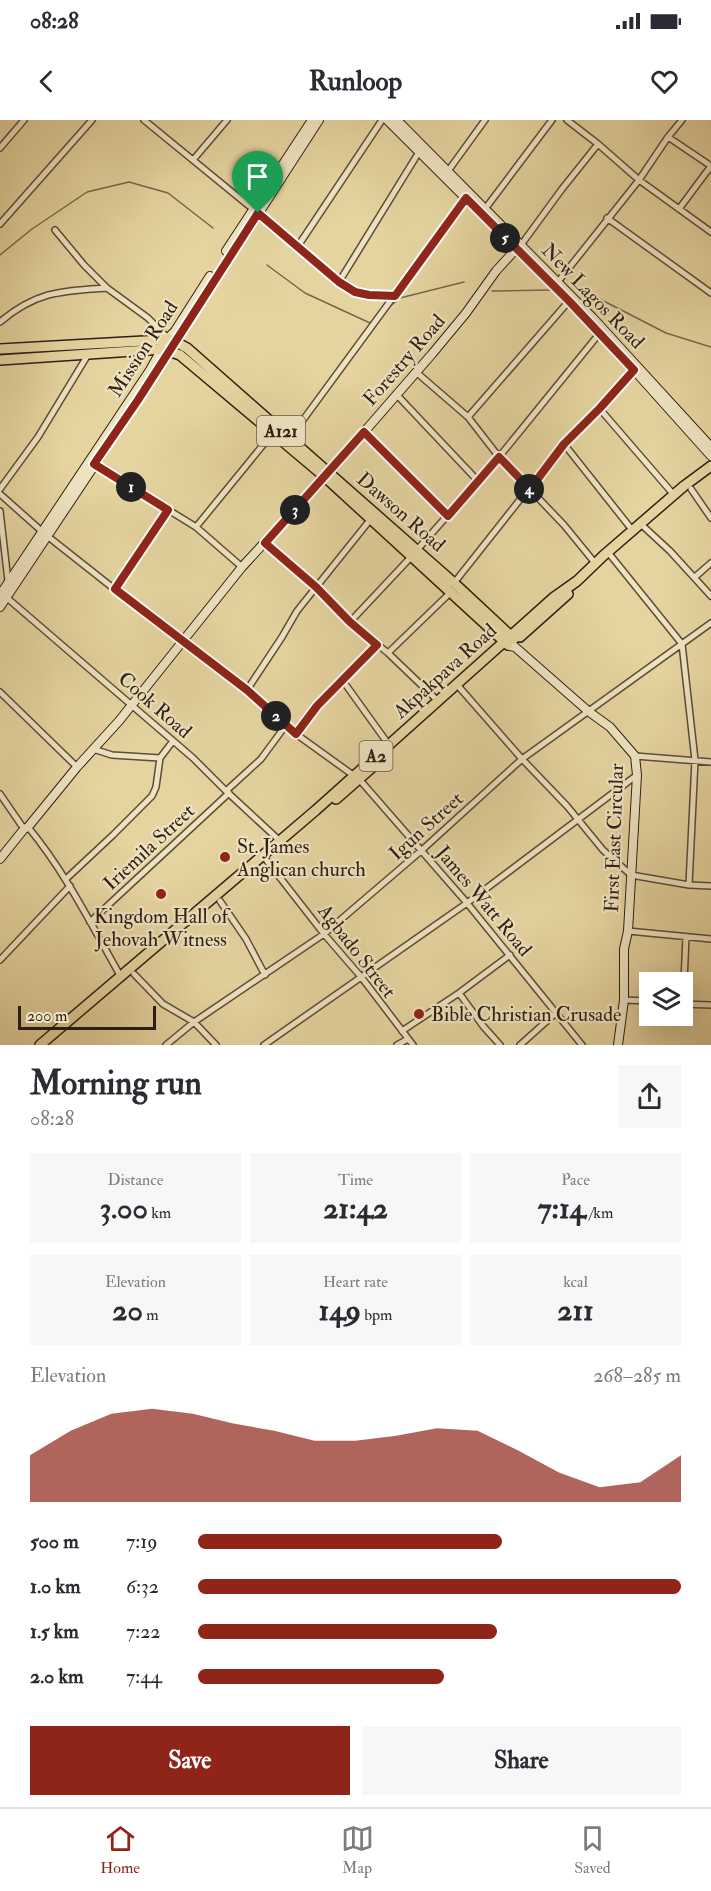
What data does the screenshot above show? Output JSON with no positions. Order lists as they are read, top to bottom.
{
  "streets": {
    "highway": [
      "A121",
      "Dawson Road",
      "Akpakpava Road",
      "A2"
    ],
    "street": [
      "New Lagos Road",
      "Mission Road",
      "Forestry Road",
      "Cook Road",
      "Igun Street",
      "First East Circular",
      "Iriemila Street",
      "James Watt Road",
      "Agbado Street"
    ]
  },
  "crossings": [
    ["New Lagos Road", "Forestry Road"],
    ["Mission Road", "Dawson Road"],
    ["Mission Road", "Cook Road"],
    ["Mission Road", "James Watt Road"],
    ["Forestry Road", "Dawson Road"],
    ["Forestry Road", "Cook Road"],
    ["Forestry Road", "James Watt Road"],
    ["Dawson Road", "Akpakpava Road"],
    ["Dawson Road", "First East Circular"],
    ["Akpakpava Road", "Cook Road"],
    ["Akpakpava Road", "First East Circular"],
    ["Akpakpava Road", "James Watt Road"],
    ["Akpakpava Road", "Agbado Street"],
    ["Cook Road", "Iriemila Street"],
    ["Igun Street", "First East Circular"],
    ["Igun Street", "James Watt Road"],
    ["Igun Street", "Agbado Street"],
    ["Iriemila Street", "James Watt Road"]
  ],
  "places": ["St. James Anglican church", "Kingdom Hall of Jehovah Witness", "Bible Christian Crusade"],
  "scale_bar": "200 m",
  "page": {
    "status": "08:28",
    "header": "Runloop",
    "pins": [
      "5",
      "1",
      "4",
      "3",
      "2"
    ],
    "scale": "200 m",
    "heading": ["Morning run", "08:28"],
    "stats": [
      ["Distance", "3.00 km"],
      ["Time", "21:42"],
      ["Pace", "7:14 /km"],
      ["Elevation", "20 m"],
      ["Heart rate", "149 bpm"],
      ["kcal", "211"]
    ],
    "chart": ["Elevation", "268–285 m"],
    "list": [
      {
        "name": "500 m",
        "note": "7:19"
      },
      {
        "name": "1.0 km",
        "note": "6:32"
      },
      {
        "name": "1.5 km",
        "note": "7:22"
      },
      {
        "name": "2.0 km",
        "note": "7:44"
      }
    ],
    "buttons": ["Save", "Share"],
    "tabs": ["Home", "Map", "Saved"]
  }
}
